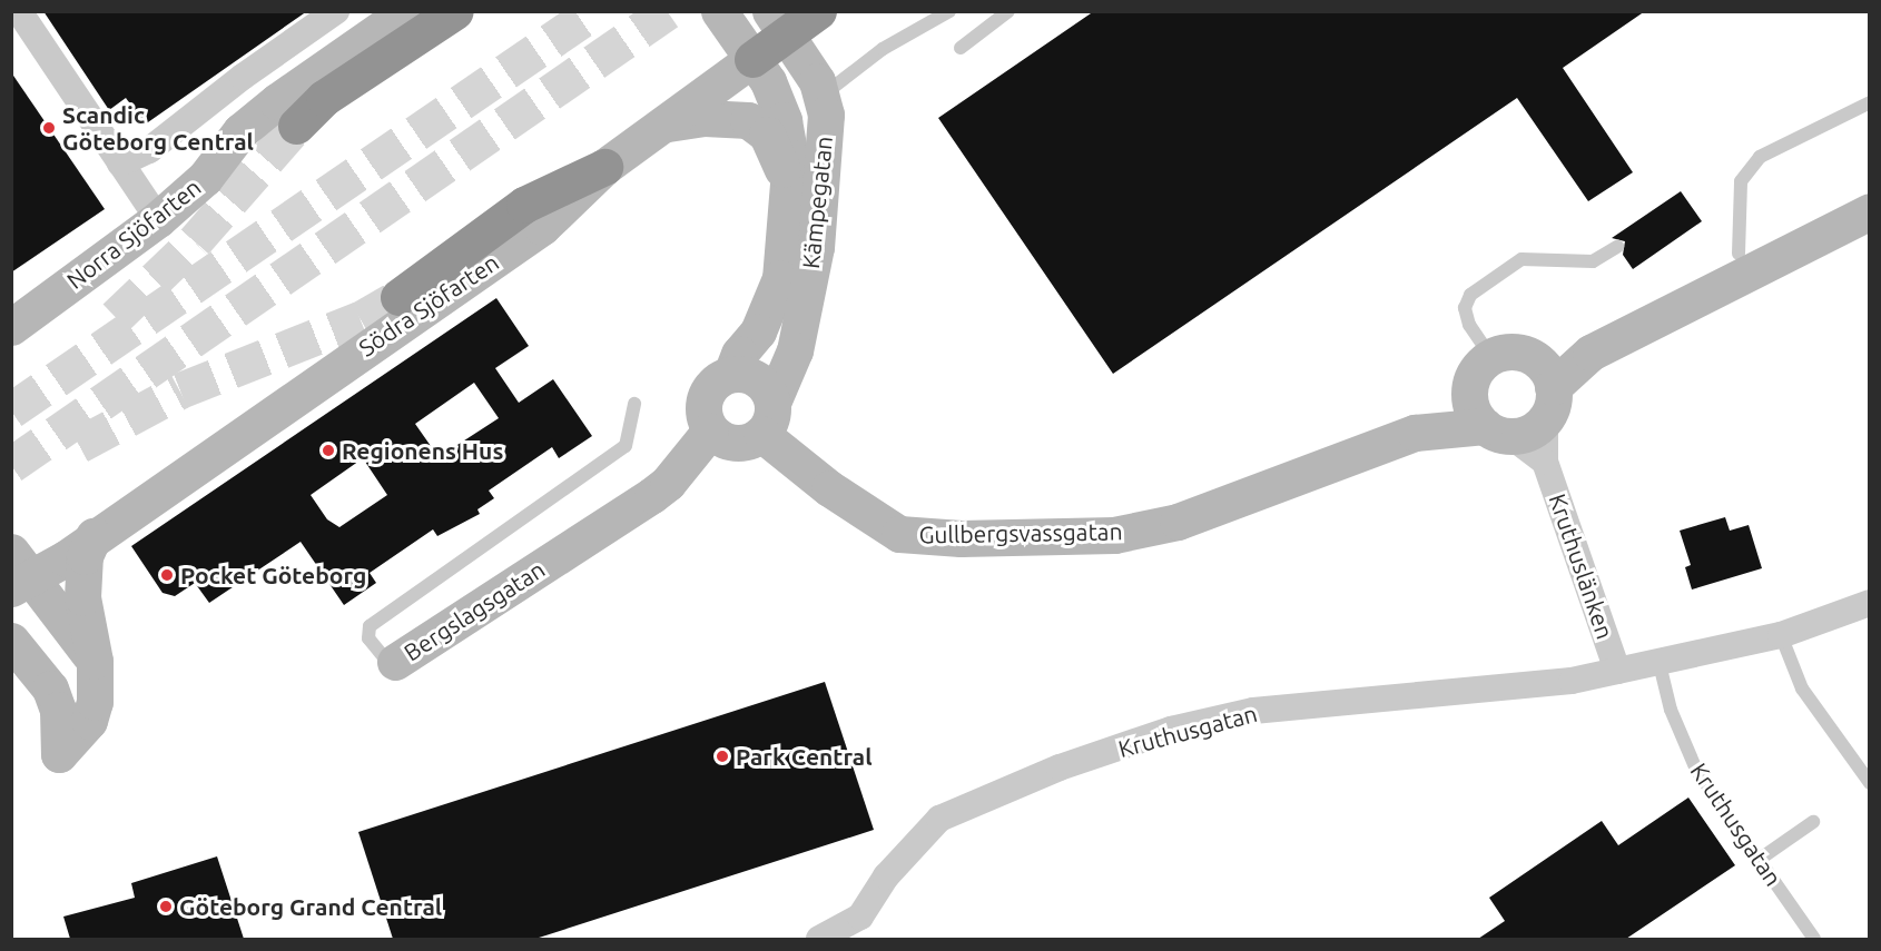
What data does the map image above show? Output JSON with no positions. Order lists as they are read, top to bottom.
{
  "streets": {
    "street": [
      "Kämpegatan",
      "Norra Sjöfarten",
      "Södra Sjöfarten",
      "Gullbergsvassgatan",
      "Kruthuslänken",
      "Bergslagsgatan",
      "Kruthusgatan"
    ]
  },
  "crossings": [
    ["Kämpegatan", "Södra Sjöfarten"],
    ["Kämpegatan", "Gullbergsvassgatan"],
    ["Kämpegatan", "Bergslagsgatan"],
    ["Gullbergsvassgatan", "Kruthuslänken"],
    ["Gullbergsvassgatan", "Bergslagsgatan"],
    ["Kruthuslänken", "Kruthusgatan"]
  ],
  "places": [
    "Scandic Göteborg Central",
    "Regionens Hus",
    "Pocket Göteborg",
    "Park Central",
    "Göteborg Grand Central"
  ]
}
